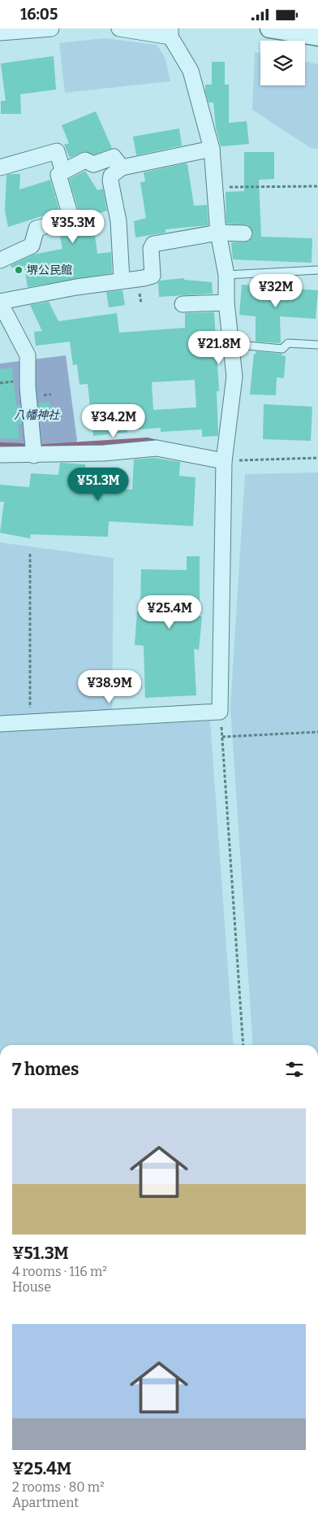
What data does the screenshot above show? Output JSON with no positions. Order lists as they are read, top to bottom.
{
  "parks": ["八幡神社"],
  "places": ["堺公民館"],
  "page": {
    "status": "16:05",
    "price": [
      "¥35.3M",
      "¥32M",
      "¥21.8M",
      "¥34.2M",
      "¥51.3M",
      "¥25.4M",
      "¥38.9M"
    ],
    "heading": "7 homes",
    "list": [
      {
        "name": "¥51.3M",
        "note": "4 rooms · 116 m² · House"
      },
      {
        "name": "¥25.4M",
        "note": "2 rooms · 80 m² · Apartment"
      }
    ]
  }
}
